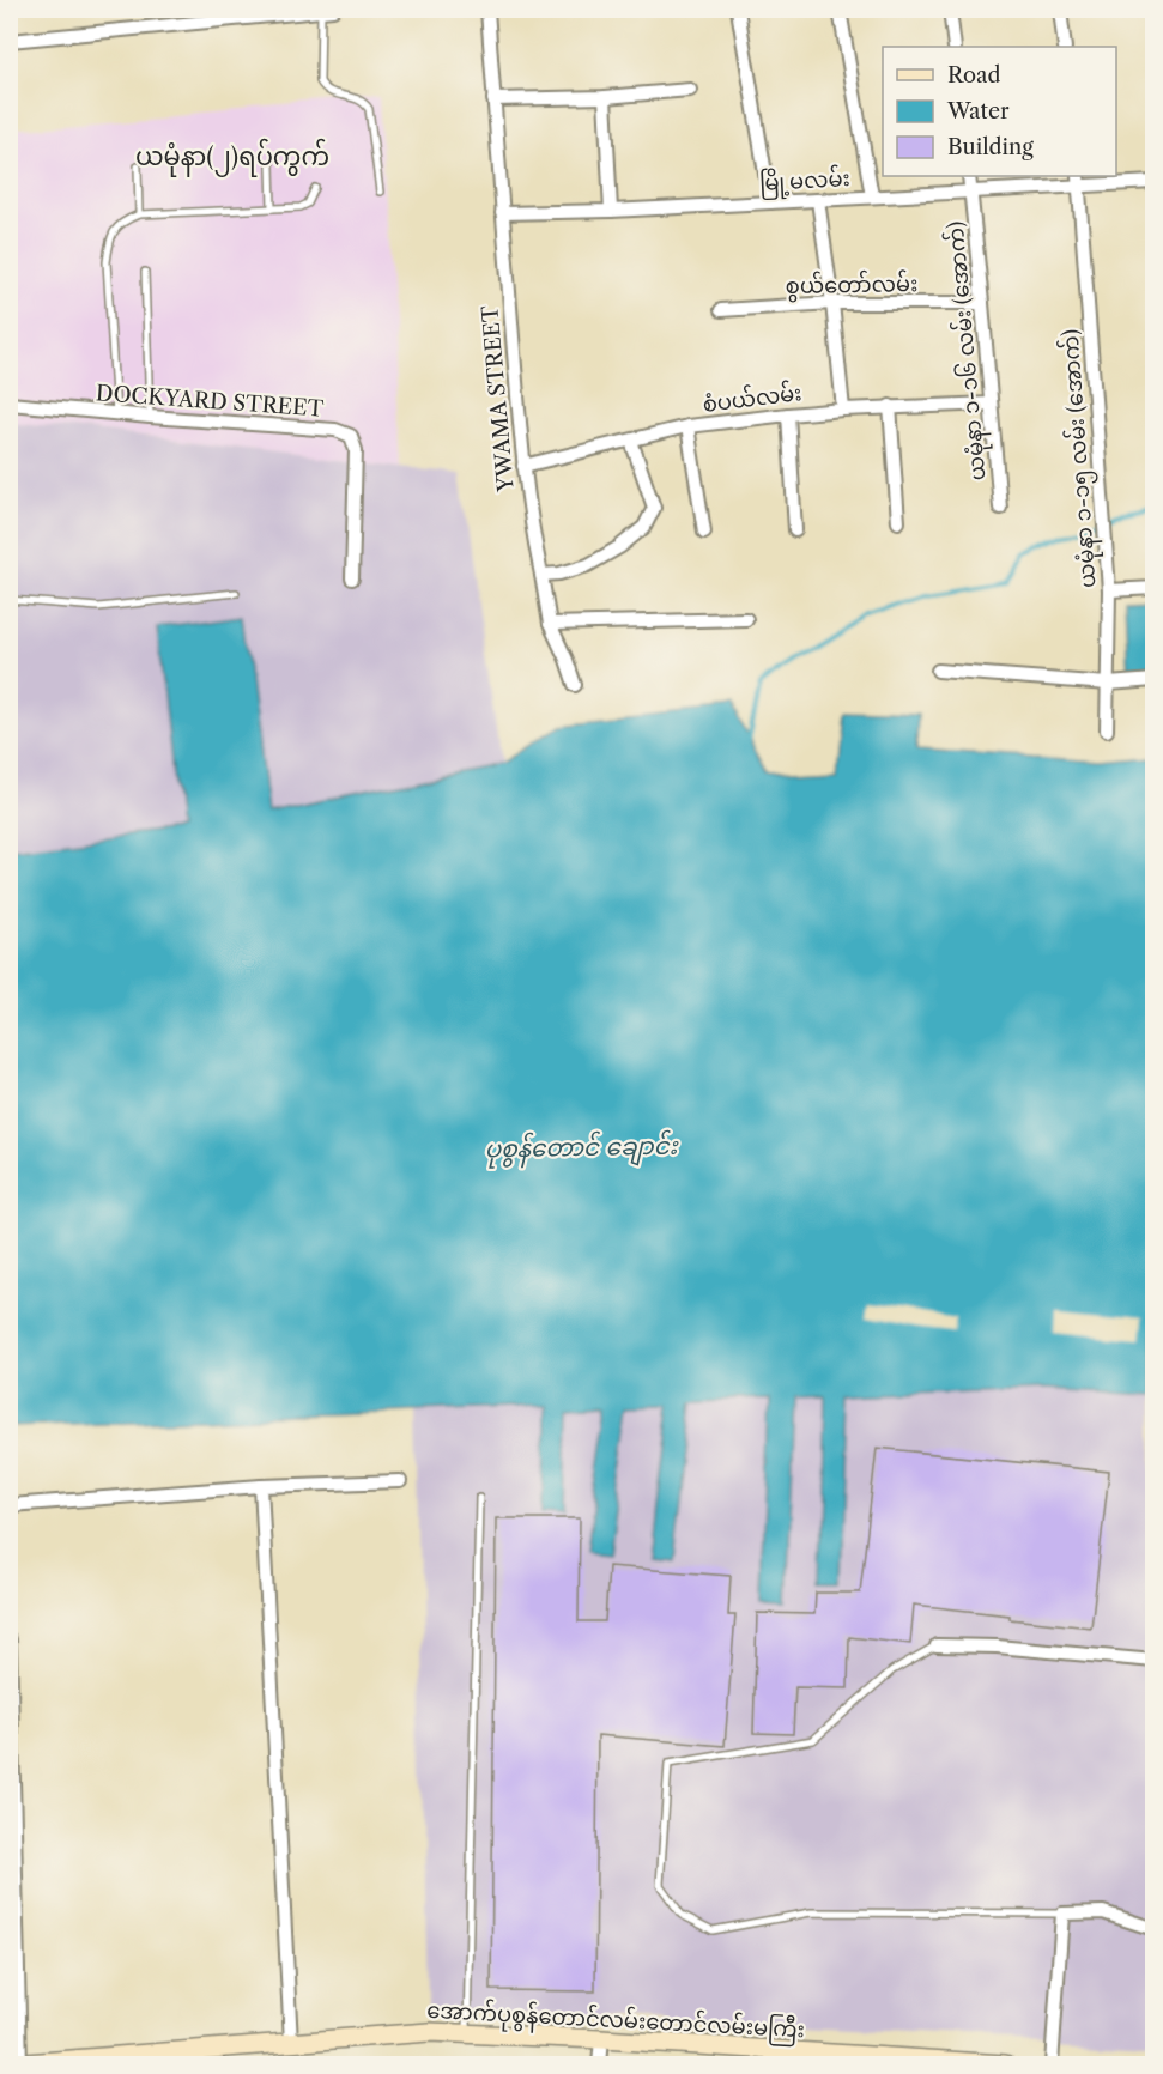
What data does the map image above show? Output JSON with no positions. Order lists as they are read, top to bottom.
{
  "streets": {
    "street": [
      "မြို့မလမ်း",
      "စွယ်တော်လမ်း",
      "ယမုံနာ ၁-၁၆ လမ်း (အောက်)",
      "YWAMA STREET",
      "စံပယ်လမ်း",
      "DOCKYARD STREET",
      "ယမုံနာ ၁-၁၅ လမ်း (အောက်)",
      "အောက်ပုစွန်တောင်လမ်းတောင်လမ်းမကြီး"
    ]
  },
  "crossings": [
    ["မြို့မလမ်း", "ယမုံနာ ၁-၁၆ လမ်း (အောက်)"],
    ["မြို့မလမ်း", "YWAMA STREET"],
    ["မြို့မလမ်း", "ယမုံနာ ၁-၁၅ လမ်း (အောက်)"],
    ["စွယ်တော်လမ်း", "ယမုံနာ ၁-၁၆ လမ်း (အောက်)"],
    ["ယမုံနာ ၁-၁၆ လမ်း (အောက်)", "စံပယ်လမ်း"],
    ["YWAMA STREET", "စံပယ်လမ်း"]
  ],
  "districts": ["ယမုံနာ(၂)ရပ်ကွက်"],
  "water": ["ပုစွန်တောင် ချောင်း"],
  "legend": ["Road", "Water", "Building"]
}
